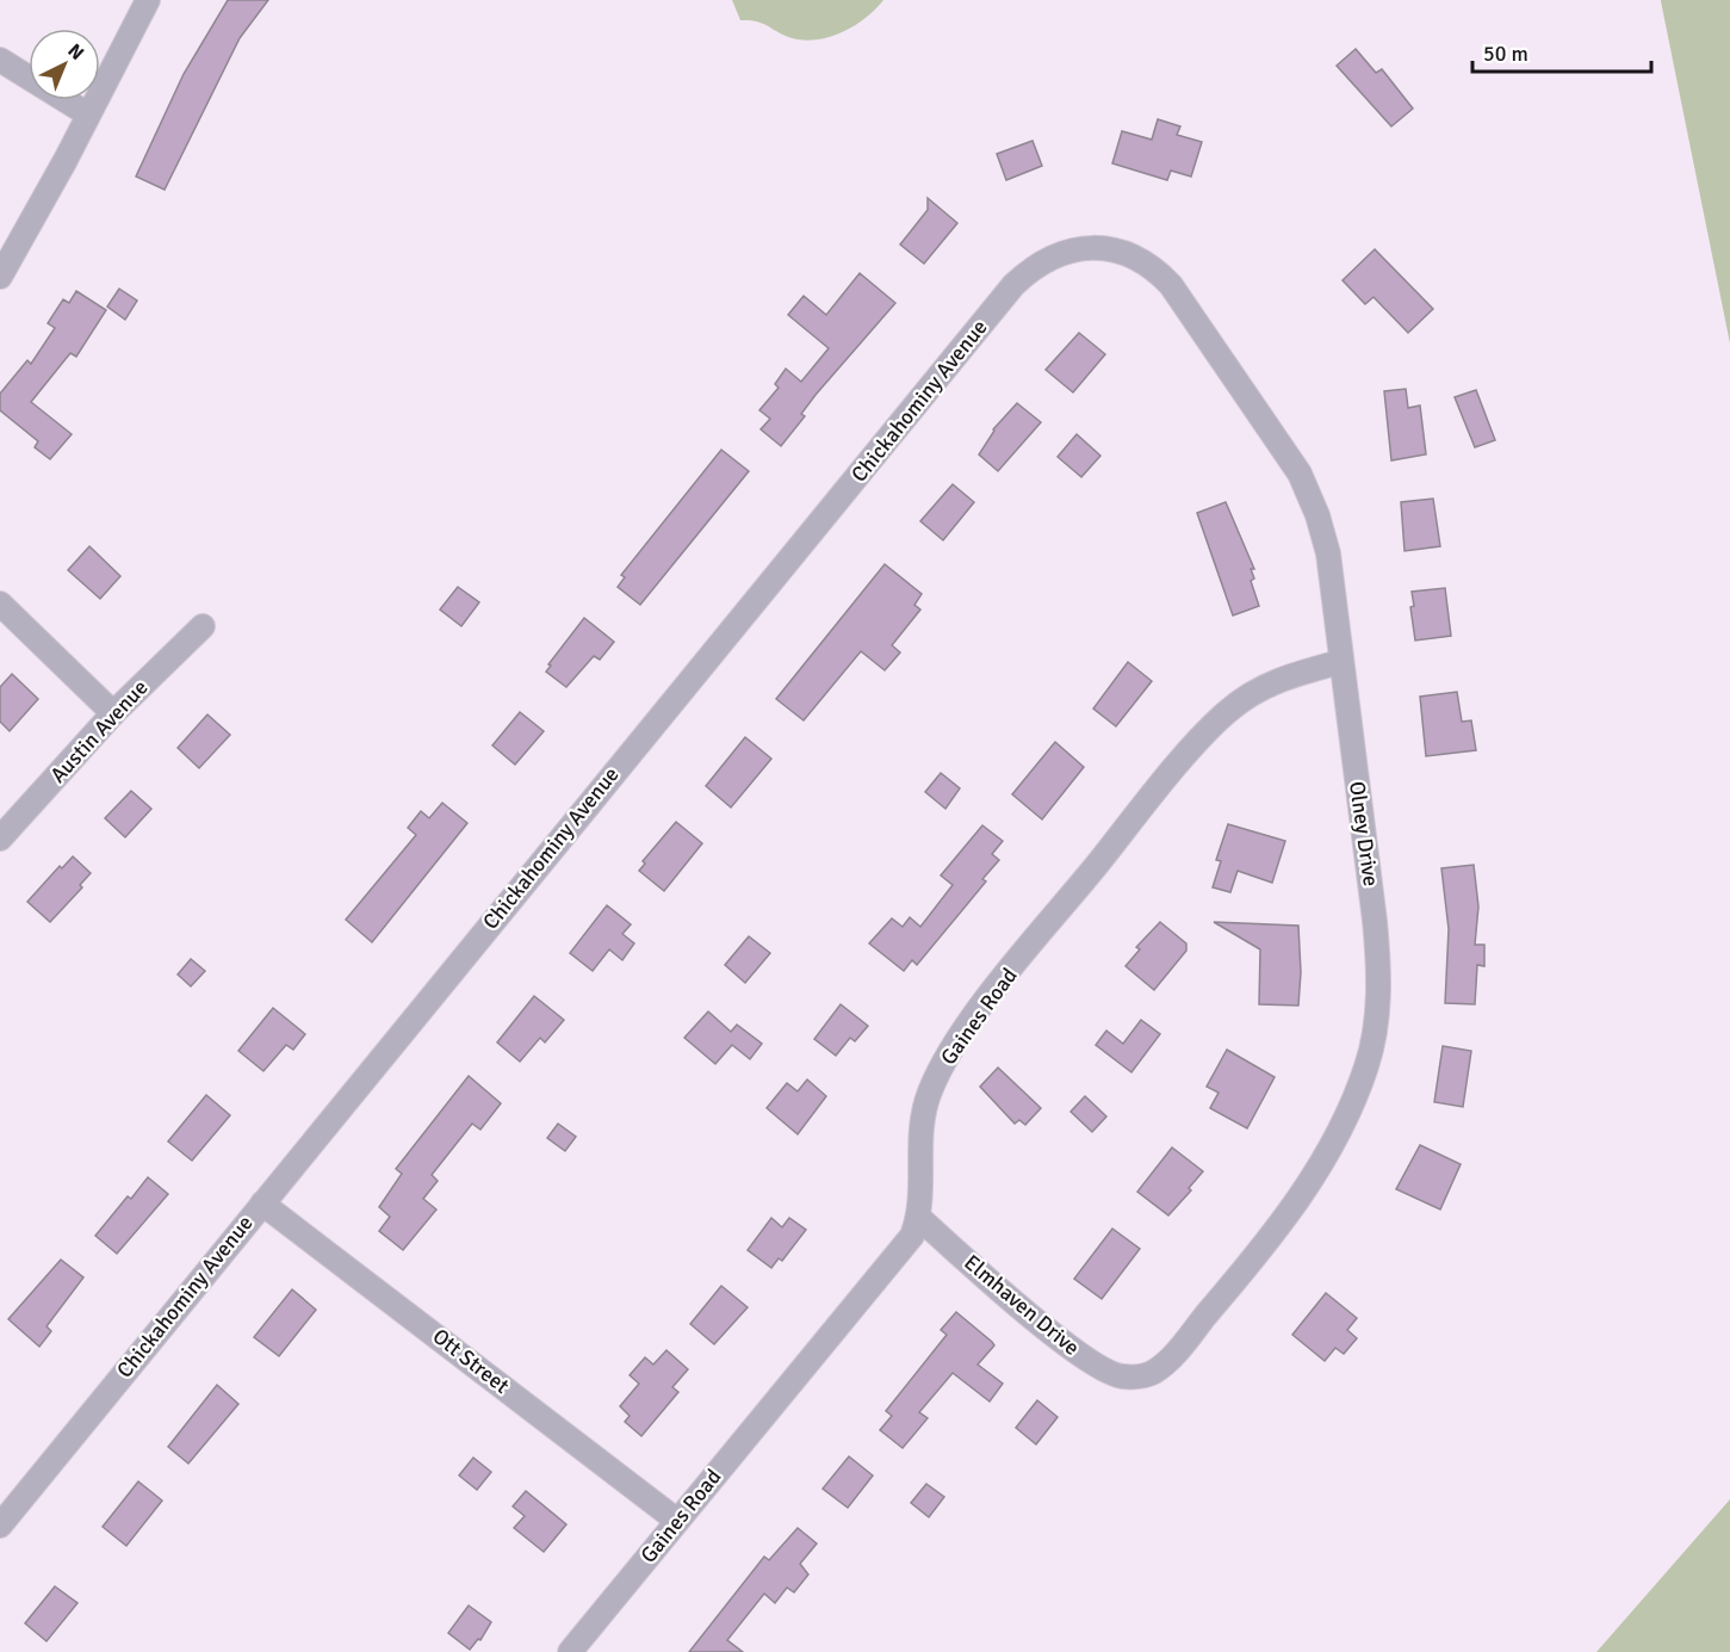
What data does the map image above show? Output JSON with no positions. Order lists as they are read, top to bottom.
{
  "streets": {
    "street": [
      "Chickahominy Avenue",
      "Austin Avenue",
      "Olney Drive",
      "Gaines Road",
      "Elmhaven Drive",
      "Ott Street"
    ]
  },
  "crossings": [
    ["Chickahominy Avenue", "Olney Drive"],
    ["Chickahominy Avenue", "Ott Street"],
    ["Olney Drive", "Gaines Road"],
    ["Olney Drive", "Elmhaven Drive"],
    ["Gaines Road", "Elmhaven Drive"],
    ["Gaines Road", "Ott Street"]
  ],
  "scale_bar": "50 m",
  "north": "top right"
}
